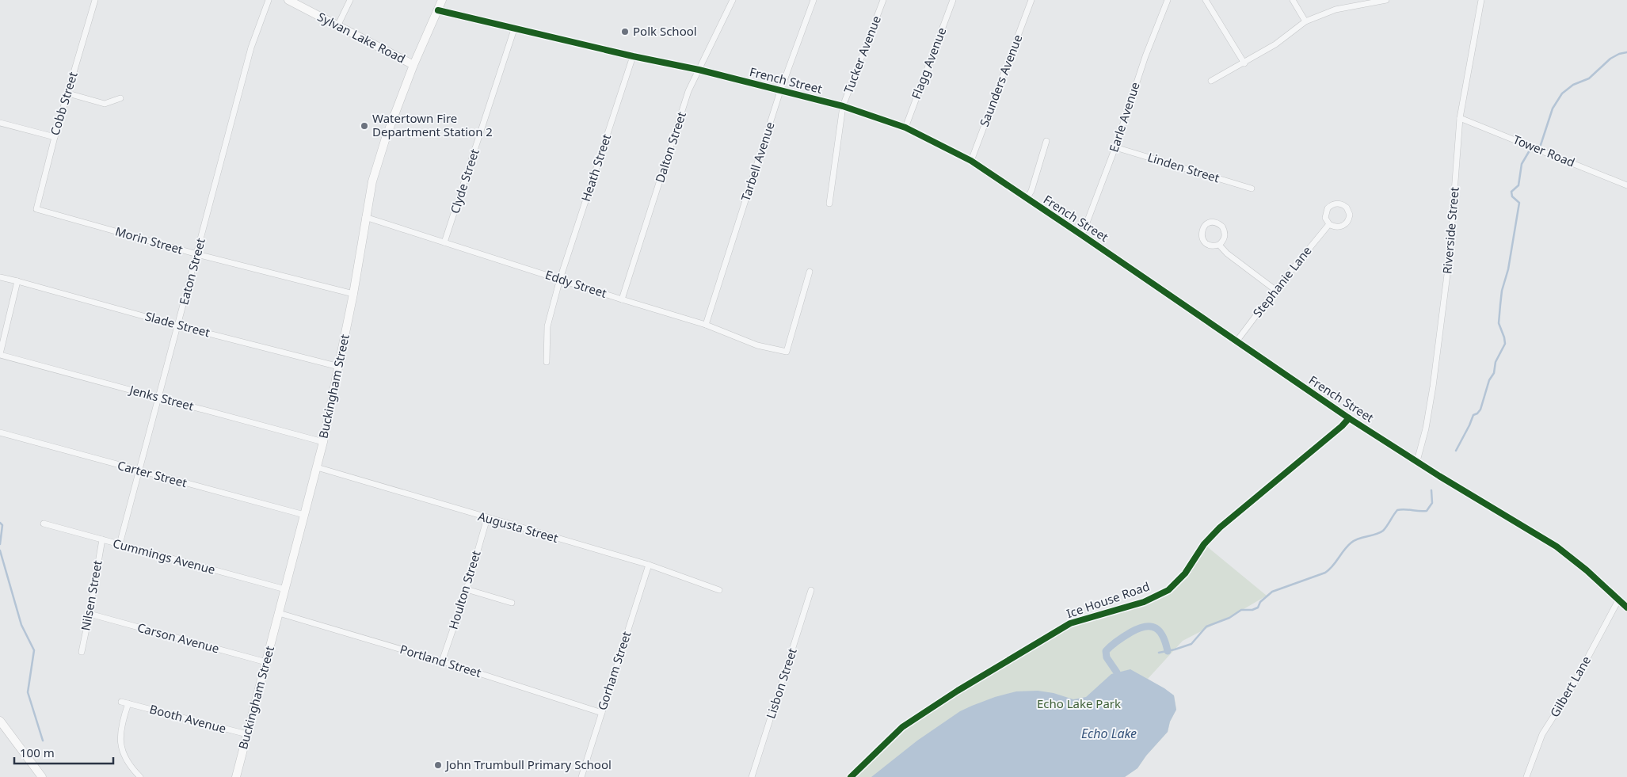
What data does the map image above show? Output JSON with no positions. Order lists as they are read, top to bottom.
{
  "streets": {
    "main road": ["Sylvan Lake Road", "Buckingham Street"],
    "street": [
      "Tucker Avenue",
      "Flagg Avenue",
      "French Street",
      "Saunders Avenue",
      "Cobb Street",
      "Earle Avenue",
      "Dalton Street",
      "Tower Road",
      "Tarbell Avenue",
      "Heath Street",
      "Linden Street",
      "Clyde Street",
      "Riverside Street",
      "Morin Street",
      "Eaton Street",
      "Stephanie Lane",
      "Eddy Street",
      "Slade Street",
      "Jenks Street",
      "Carter Street",
      "Augusta Street",
      "Cummings Avenue",
      "Houlton Street",
      "Nilsen Street",
      "Ice House Road",
      "Carson Avenue",
      "Portland Street",
      "Gorham Street",
      "Lisbon Street",
      "Gilbert Lane",
      "Booth Avenue"
    ]
  },
  "crossings": [
    ["Sylvan Lake Road", "Buckingham Street"],
    ["Tucker Avenue", "French Street"],
    ["Flagg Avenue", "French Street"],
    ["French Street", "Saunders Avenue"],
    ["French Street", "Earle Avenue"],
    ["French Street", "Dalton Street"],
    ["French Street", "Tarbell Avenue"],
    ["French Street", "Heath Street"],
    ["French Street", "Clyde Street"],
    ["French Street", "Riverside Street"],
    ["French Street", "Stephanie Lane"],
    ["French Street", "Buckingham Street"],
    ["French Street", "Ice House Road"],
    ["French Street", "Gilbert Lane"],
    ["Cobb Street", "Morin Street"],
    ["Earle Avenue", "Linden Street"],
    ["Dalton Street", "Eddy Street"],
    ["Tower Road", "Riverside Street"],
    ["Tarbell Avenue", "Eddy Street"],
    ["Heath Street", "Eddy Street"],
    ["Clyde Street", "Eddy Street"],
    ["Morin Street", "Eaton Street"],
    ["Morin Street", "Buckingham Street"],
    ["Eaton Street", "Slade Street"],
    ["Eaton Street", "Jenks Street"],
    ["Eaton Street", "Carter Street"],
    ["Eaton Street", "Cummings Avenue"],
    ["Eddy Street", "Buckingham Street"],
    ["Slade Street", "Buckingham Street"],
    ["Buckingham Street", "Jenks Street"],
    ["Buckingham Street", "Carter Street"],
    ["Buckingham Street", "Augusta Street"],
    ["Buckingham Street", "Cummings Avenue"],
    ["Buckingham Street", "Carson Avenue"],
    ["Buckingham Street", "Portland Street"],
    ["Buckingham Street", "Booth Avenue"],
    ["Augusta Street", "Houlton Street"],
    ["Augusta Street", "Gorham Street"],
    ["Cummings Avenue", "Nilsen Street"],
    ["Houlton Street", "Portland Street"],
    ["Nilsen Street", "Carson Avenue"],
    ["Portland Street", "Gorham Street"]
  ],
  "water": ["Echo Lake"],
  "parks": ["Echo Lake Park"],
  "places": ["Polk School", "Watertown Fire Department Station 2", "John Trumbull Primary School"],
  "scale_bar": "100 m"
}
